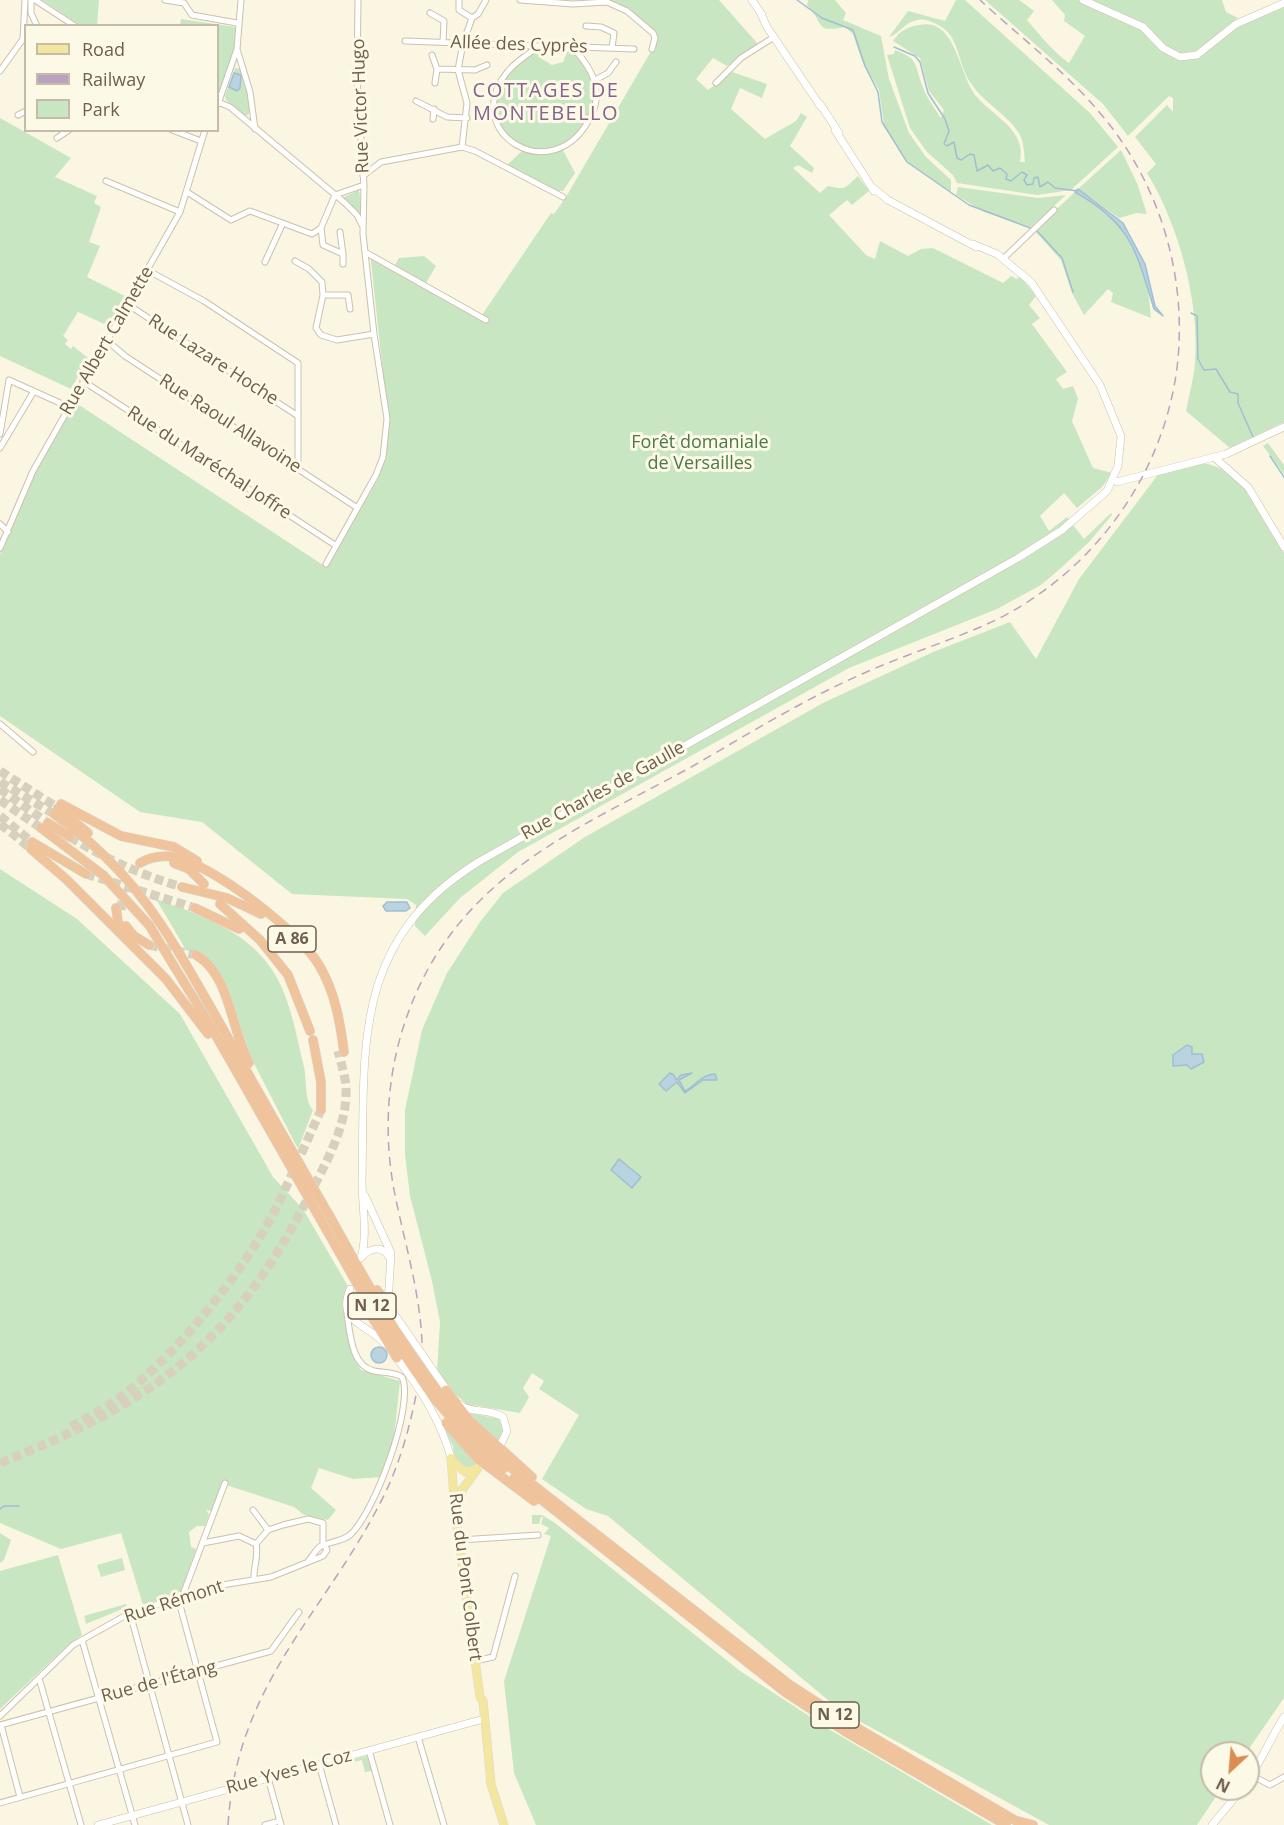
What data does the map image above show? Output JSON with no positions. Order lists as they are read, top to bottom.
{
  "streets": {
    "highway": ["A 86", "N 12"],
    "main road": ["Rue Charles de Gaulle", "Rue du Pont Colbert", "Rue Yves le Coz"],
    "street": [
      "Allée des Cyprès",
      "Rue Victor Hugo",
      "Rue Albert Calmette",
      "Rue Lazare Hoche",
      "Rue Raoul Allavoine",
      "Rue du Maréchal Joffre",
      "Rue Rémont",
      "Rue de l'Étang"
    ]
  },
  "crossings": [
    ["Rue Albert Calmette", "Rue Lazare Hoche"],
    ["Rue Albert Calmette", "Rue Raoul Allavoine"],
    ["Rue Albert Calmette", "Rue du Maréchal Joffre"],
    ["A 86", "N 12"],
    ["Rue du Pont Colbert", "Rue Yves le Coz"]
  ],
  "districts": ["COTTAGES DE MONTEBELLO"],
  "parks": ["Forêt domaniale de Versailles"],
  "legend": ["Road", "Railway", "Park"],
  "north": "bottom left"
}
